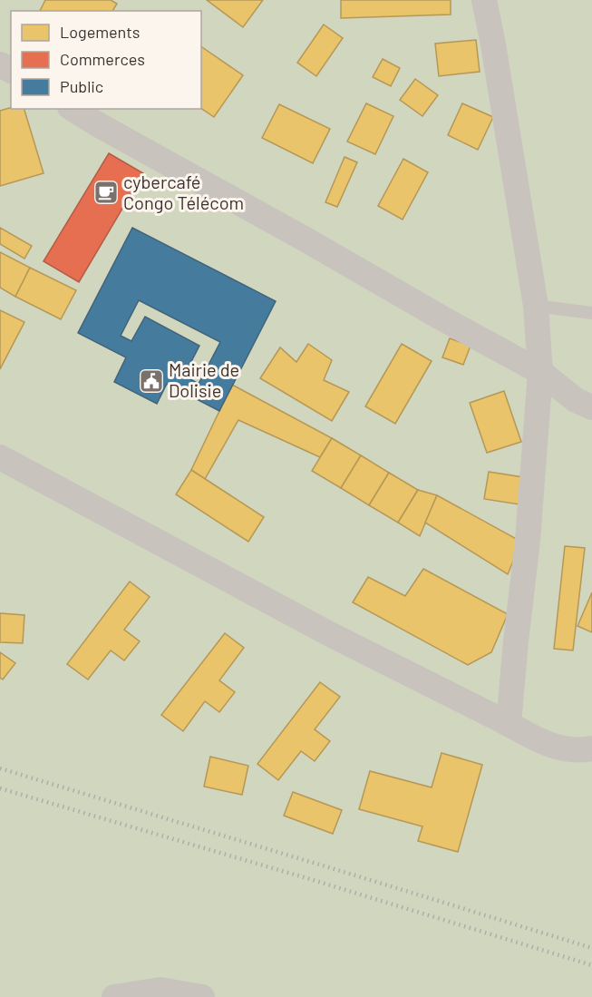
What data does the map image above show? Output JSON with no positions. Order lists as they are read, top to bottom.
{
  "places": {
    "cafe": ["cybercafé Congo Télécom"],
    "public building": ["Mairie de Dolisie"]
  },
  "legend": ["Logements", "Commerces", "Public"]
}
